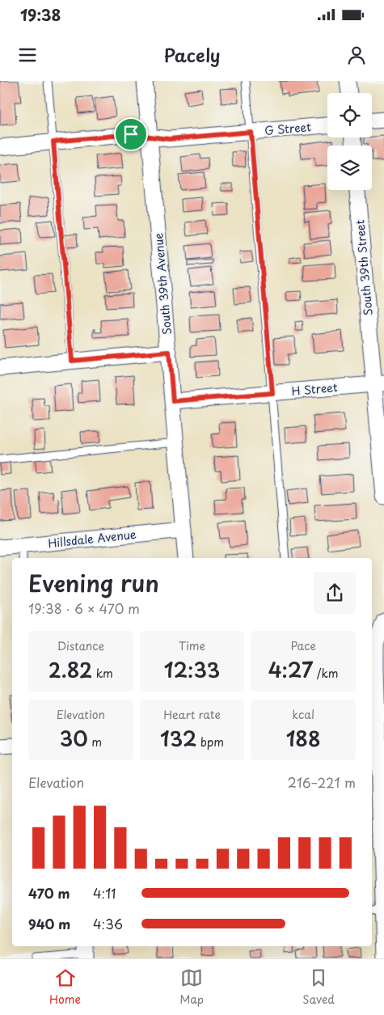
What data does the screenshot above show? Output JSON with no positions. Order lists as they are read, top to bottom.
{
  "streets": {
    "street": [
      "G Street",
      "South 39th Street",
      "South 39th Avenue",
      "H Street",
      "Hillsdale Avenue"
    ]
  },
  "crossings": [
    ["G Street", "South 39th Avenue"],
    ["South 39th Street", "H Street"],
    ["South 39th Avenue", "H Street"],
    ["South 39th Avenue", "Hillsdale Avenue"]
  ],
  "page": {
    "status": "19:38",
    "header": "Pacely",
    "heading": ["Evening run", "19:38 · 6 × 470 m"],
    "stats": [
      ["Distance", "2.82 km"],
      ["Time", "12:33"],
      ["Pace", "4:27 /km"],
      ["Elevation", "30 m"],
      ["Heart rate", "132 bpm"],
      ["kcal", "188"]
    ],
    "chart": ["Elevation", "216–221 m"],
    "list": [
      {
        "name": "470 m",
        "note": "4:11"
      },
      {
        "name": "940 m",
        "note": "4:36"
      }
    ],
    "tabs": ["Home", "Map", "Saved"]
  }
}
